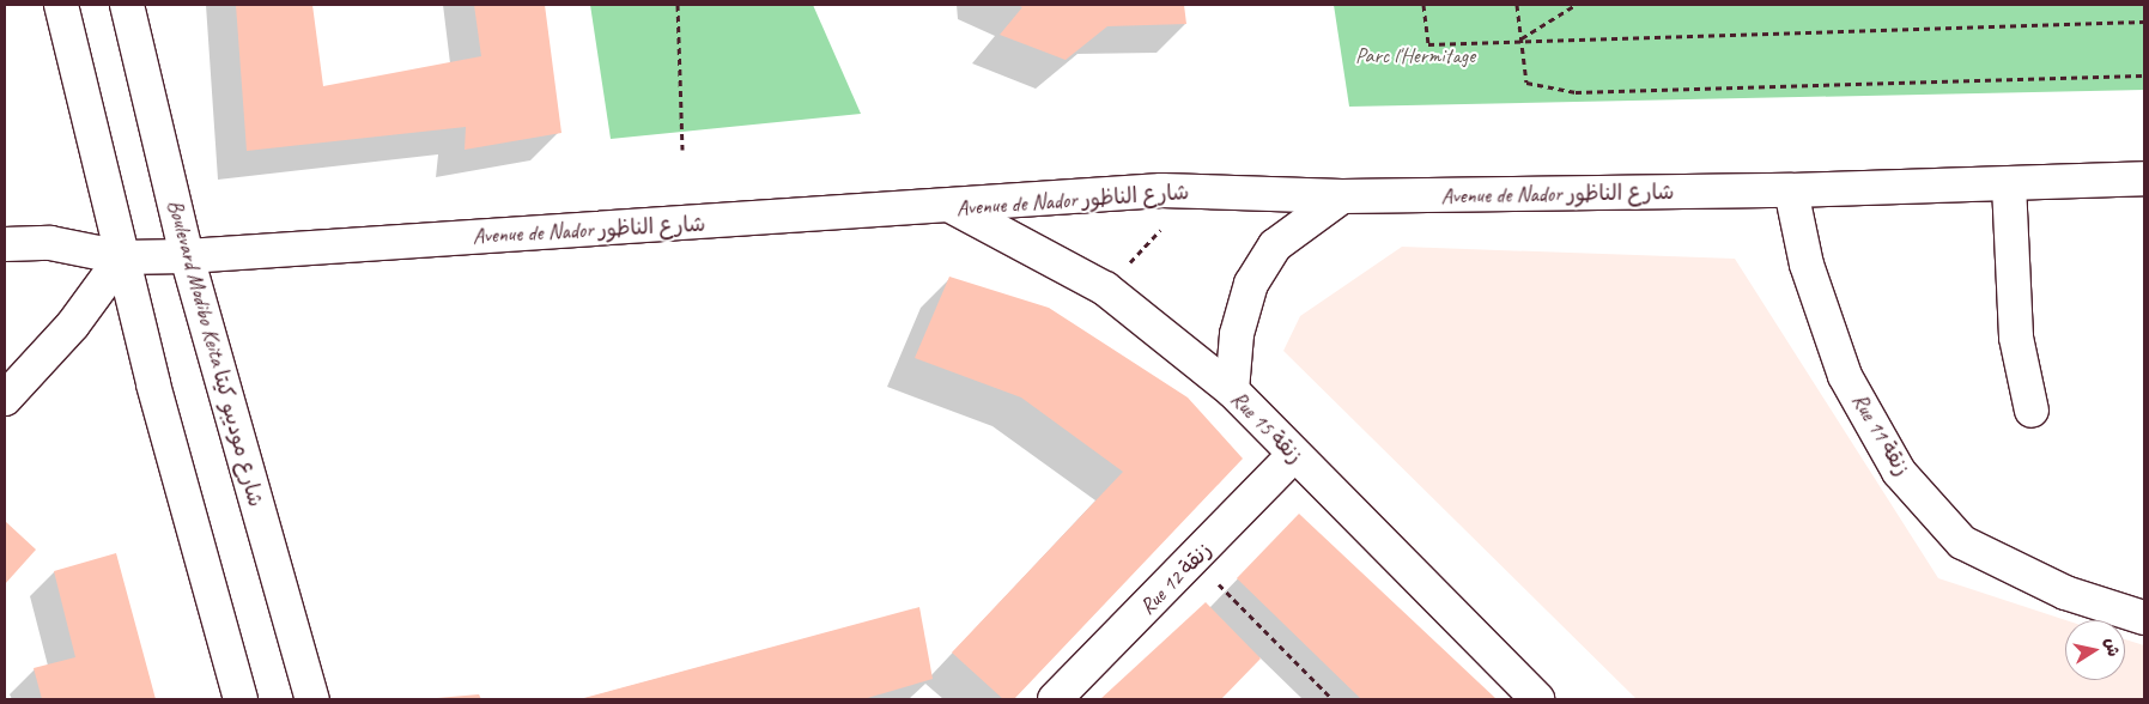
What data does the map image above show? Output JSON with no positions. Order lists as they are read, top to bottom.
{
  "streets": {
    "street": [
      "Avenue de Nador شارع الناظور",
      "Boulevard Modibo Keita شارع موديبو كيتا",
      "Rue 15 زنقة",
      "Rue 11 زنقة",
      "Rue 12 زنقة"
    ]
  },
  "crossings": [
    ["Avenue de Nador شارع الناظور", "Boulevard Modibo Keita شارع موديبو كيتا"],
    ["Avenue de Nador شارع الناظور", "Rue 15 زنقة"],
    ["Avenue de Nador شارع الناظور", "Rue 11 زنقة"],
    ["Rue 15 زنقة", "Rue 12 زنقة"]
  ],
  "parks": ["Parc l'Hermitage"],
  "north": "right"
}
